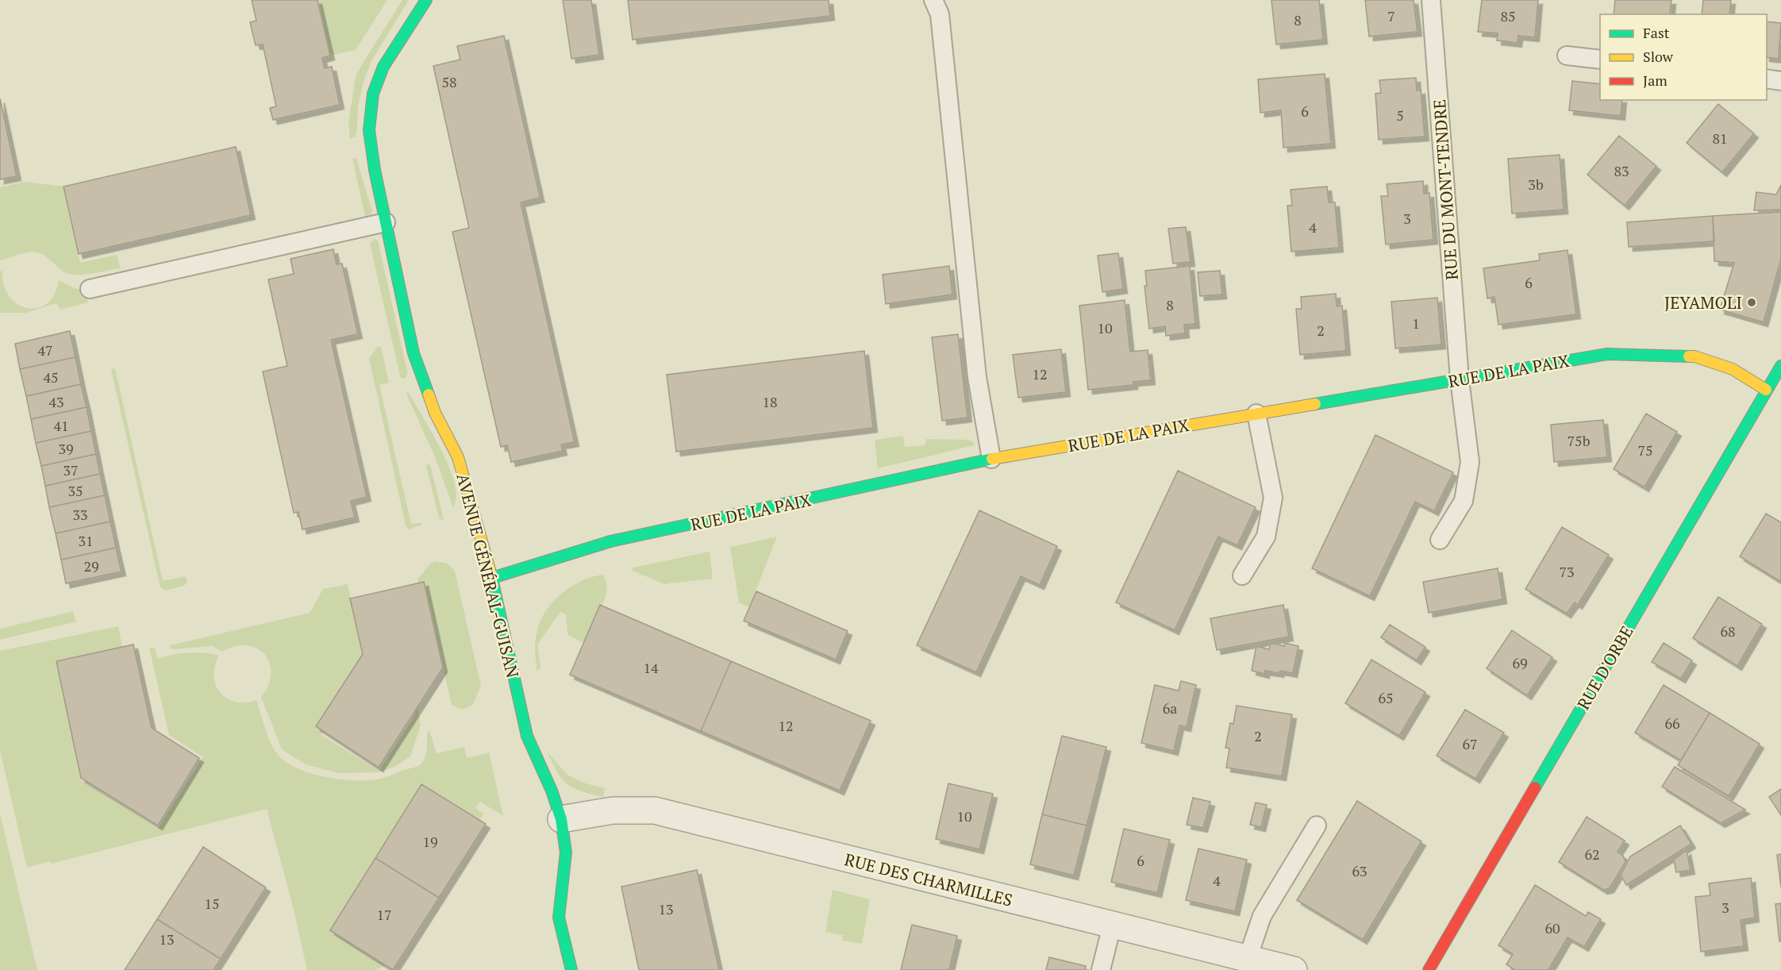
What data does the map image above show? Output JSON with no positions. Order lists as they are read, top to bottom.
{
  "streets": {
    "street": [
      "RUE DE LA PAIX",
      "AVENUE GÉNÉRAL-GUISAN",
      "RUE D'ORBE",
      "RUE DES CHARMILLES"
    ],
    "lane": ["RUE DU MONT-TENDRE"]
  },
  "crossings": [
    ["RUE DU MONT-TENDRE", "RUE DE LA PAIX"],
    ["RUE DE LA PAIX", "AVENUE GÉNÉRAL-GUISAN"],
    ["RUE DE LA PAIX", "RUE D'ORBE"],
    ["AVENUE GÉNÉRAL-GUISAN", "RUE DES CHARMILLES"]
  ],
  "places": ["JEYAMOLI"],
  "house_numbers": [
    "7",
    "85",
    "8",
    "58",
    "6",
    "5",
    "81",
    "83",
    "3b",
    "3",
    "4",
    "6",
    "8",
    "1",
    "10",
    "2",
    "47",
    "12",
    "45",
    "43",
    "18",
    "41",
    "75b",
    "39",
    "75",
    "37",
    "35",
    "33",
    "31",
    "29",
    "73",
    "68",
    "69",
    "14",
    "65",
    "6a",
    "66",
    "12",
    "2",
    "67",
    "10",
    "19",
    "62",
    "6",
    "63",
    "4",
    "15",
    "3",
    "13",
    "17",
    "60",
    "13"
  ],
  "legend": ["Fast", "Slow", "Jam"]
}
